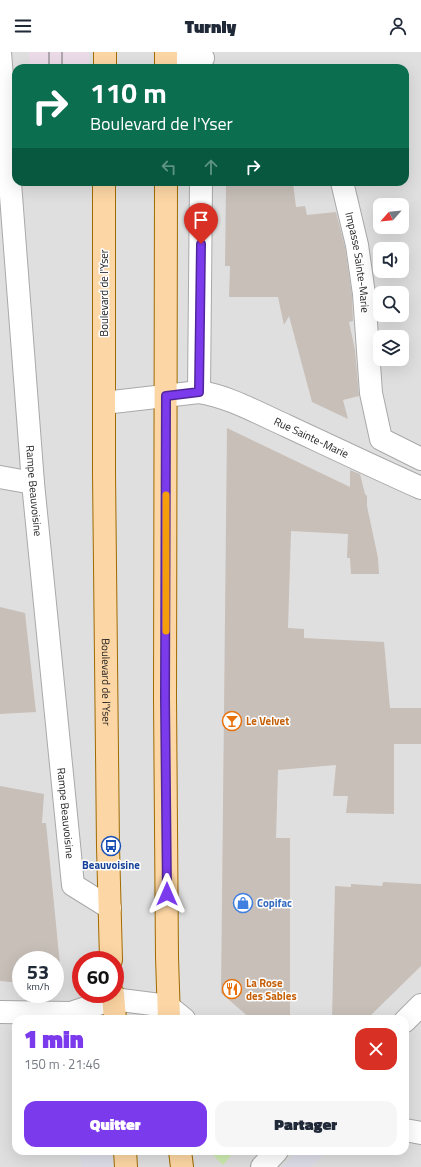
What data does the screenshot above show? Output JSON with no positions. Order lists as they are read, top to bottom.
{
  "streets": {
    "main road": ["Boulevard de l'Yser"],
    "street": ["Impasse Sainte-Marie", "Rue Sainte-Marie", "Rampe Beauvoisine"]
  },
  "crossings": [
    ["Boulevard de l'Yser", "Rampe Beauvoisine"]
  ],
  "places": {
    "bar": ["Le Velvet"],
    "bus stop": ["Beauvoisine"],
    "shop": ["Copifac"],
    "restaurant": ["La Rose des Sables"]
  },
  "north": "bottom left",
  "page": {
    "header": "Turnly",
    "turn": ["110 m", "Boulevard de l'Yser"],
    "speed": "53 km/h",
    "limit": "60",
    "heading": ["1 min", "150 m · 21:46"],
    "buttons": ["Quitter", "Partager"]
  }
}
